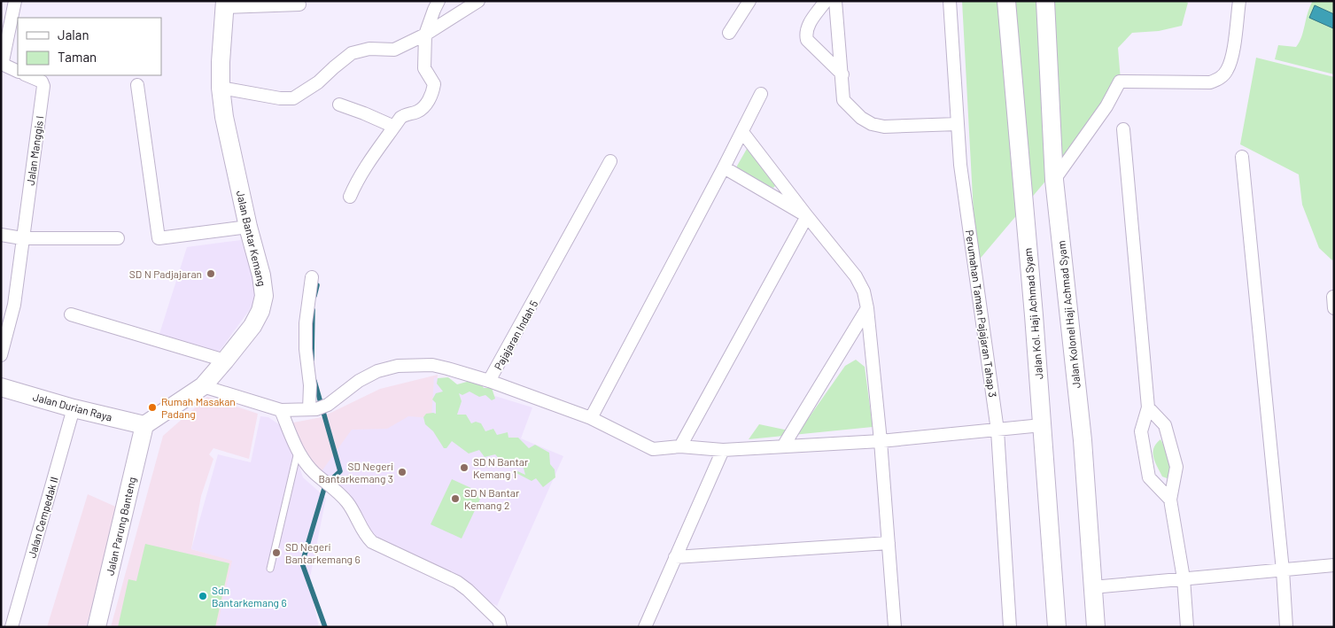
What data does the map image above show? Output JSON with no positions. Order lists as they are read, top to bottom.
{
  "streets": {
    "main road": [
      "Jalan Bantar Kemang",
      "Jalan Kol. Haji Achmad Syam",
      "Jalan Kolonel Haji Achmad Syam",
      "Jalan Durian Raya",
      "Jalan Parung Banteng"
    ],
    "street": [
      "Jalan Manggis I",
      "Perumahan Taman Pajajaran Tahap 3",
      "Pajajaran Indah 5",
      "Jalan Cempedak II"
    ]
  },
  "crossings": [
    ["Jalan Bantar Kemang", "Pajajaran Indah 5"],
    ["Jalan Bantar Kemang", "Jalan Durian Raya"],
    ["Jalan Bantar Kemang", "Jalan Parung Banteng"],
    ["Jalan Durian Raya", "Jalan Cempedak II"],
    ["Jalan Durian Raya", "Jalan Parung Banteng"]
  ],
  "places": [
    "SD N Padjajaran",
    "Rumah Masakan Padang",
    "SD N Bantar Kemang 1",
    "SD Negeri Bantarkemang 3",
    "SD N Bantar Kemang 2",
    "SD Negeri Bantarkemang 6",
    "Sdn Bantarkemang 6"
  ],
  "legend": ["Jalan", "Taman"]
}
